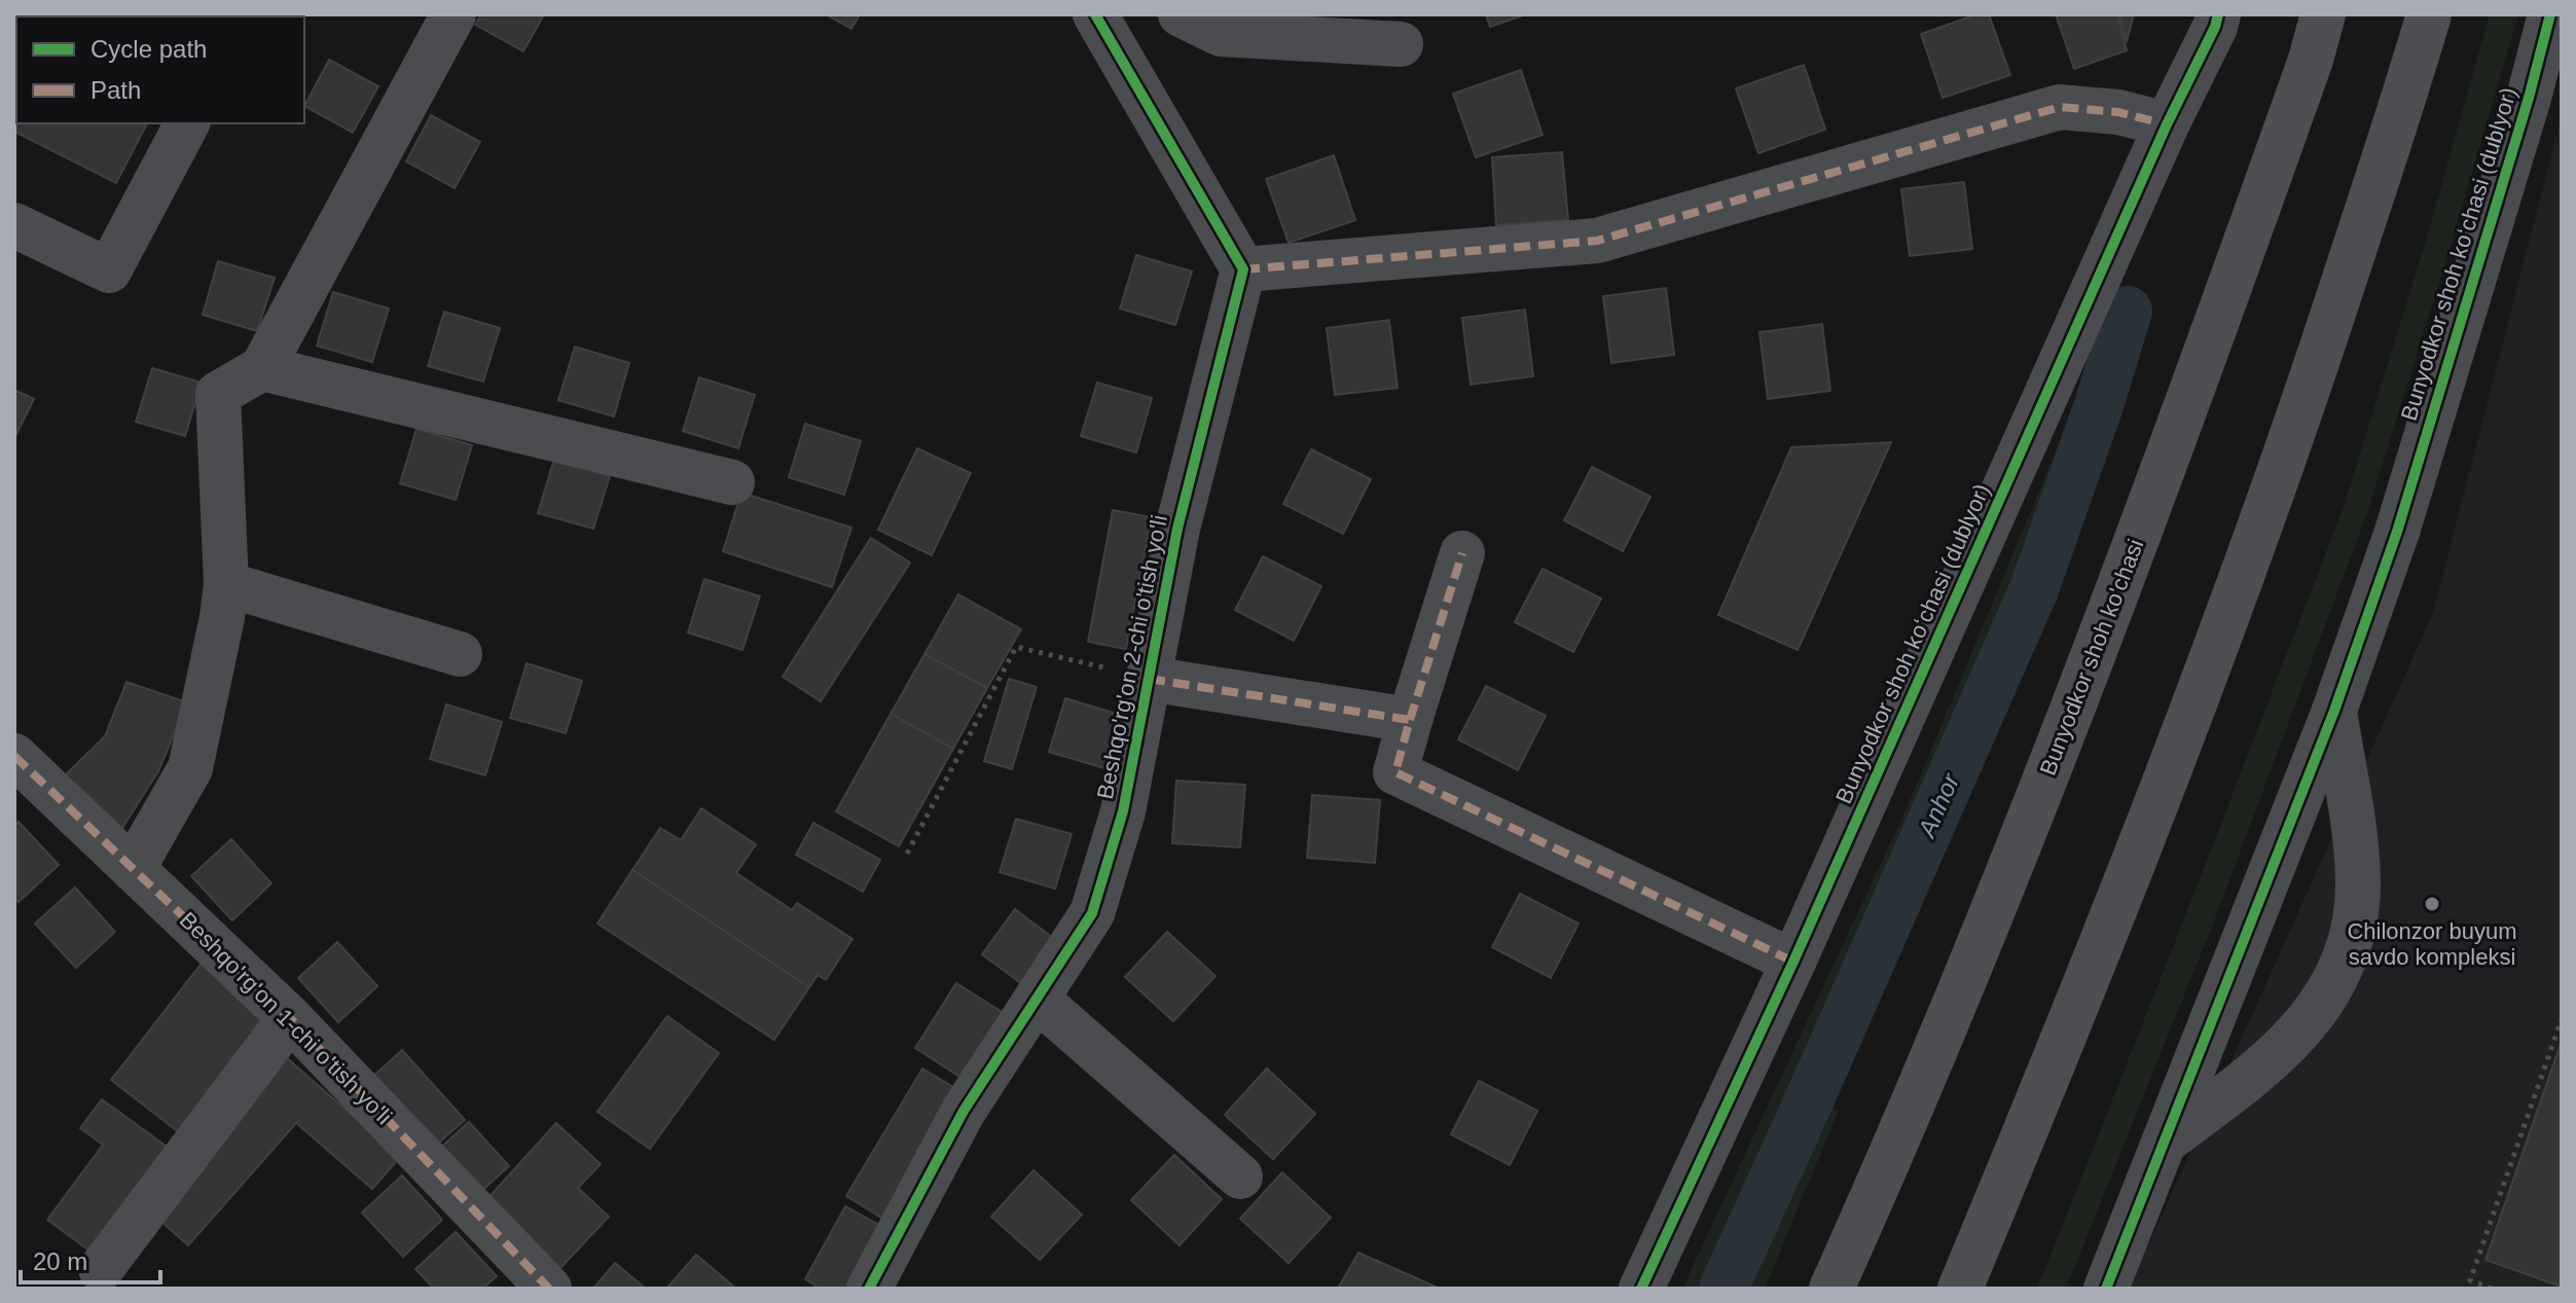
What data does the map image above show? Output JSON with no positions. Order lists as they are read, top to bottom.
{
  "streets": {
    "main road": ["Bunyodkor shoh ko'chasi"],
    "street": ["Bunyodkor shoh koʻchasi (dublyor)", "Beshqo'rg'on 2-chi o'tish yo'li", "Beshqo'rg'on 1-chi o'tish yo'li"]
  },
  "water": ["Anhor"],
  "places": ["Chilonzor buyum savdo kompleksi"],
  "legend": ["Cycle path", "Path"],
  "scale_bar": "20 m"
}
